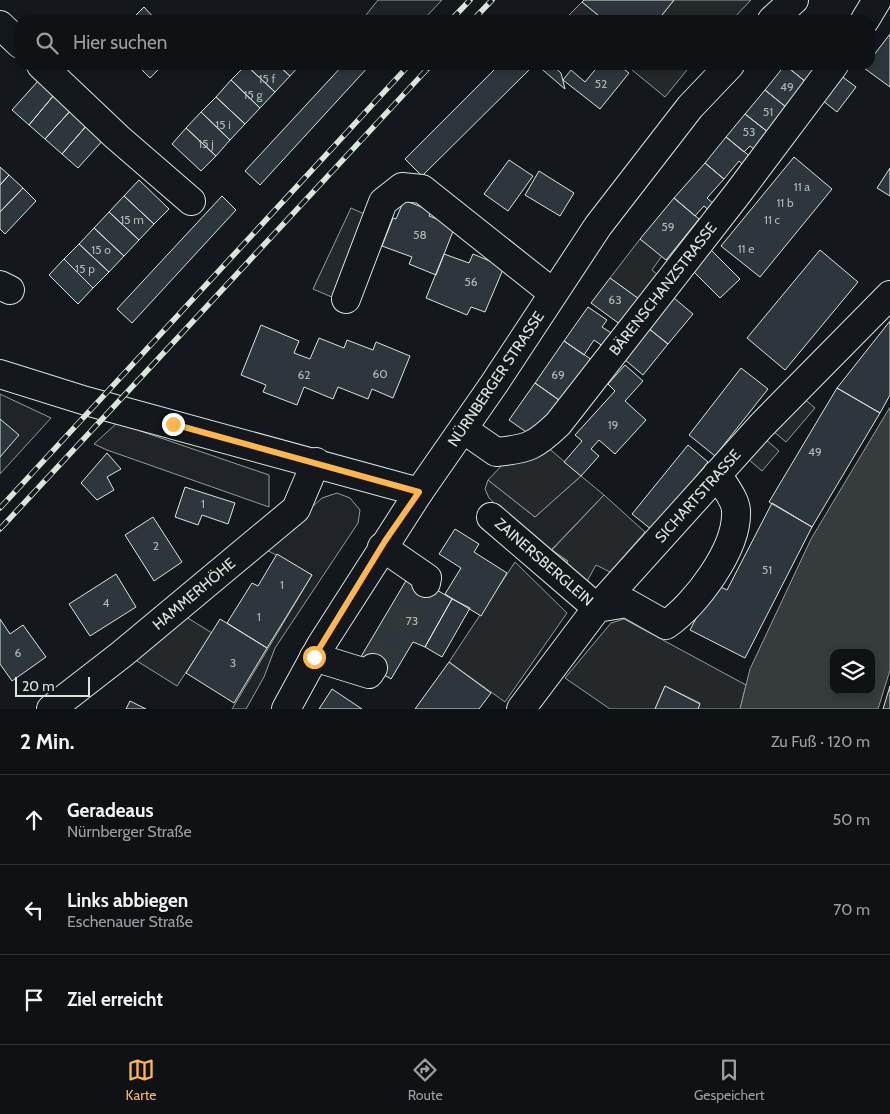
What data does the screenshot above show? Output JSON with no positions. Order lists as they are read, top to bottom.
{
  "streets": {
    "street": [
      "BÄRENSCHANZSTRASSE",
      "NÜRNBERGER STRASSE",
      "SICHARTSTRASSE",
      "ZAINERSBERGLEIN",
      "HAMMERHÖHE"
    ]
  },
  "crossings": [
    ["BÄRENSCHANZSTRASSE", "NÜRNBERGER STRASSE"],
    ["SICHARTSTRASSE", "ZAINERSBERGLEIN"]
  ],
  "house_numbers": [
    "15 f",
    "52",
    "49",
    "15 g",
    "51",
    "15 i",
    "53",
    "15 j",
    "11 a",
    "11 b",
    "15 m",
    "11 c",
    "59",
    "58",
    "11 e",
    "15 o",
    "15 p",
    "56",
    "63",
    "60",
    "62",
    "69",
    "19",
    "49",
    "1",
    "2",
    "51",
    "1",
    "4",
    "1",
    "73",
    "6",
    "3"
  ],
  "scale_bar": "20 m",
  "page": {
    "search": "Hier suchen",
    "scale": "20 m",
    "heading": ["2 Min.", "Zu Fuß · 120 m"],
    "list": [
      ["Geradeaus", "Nürnberger Straße", "50 m"],
      ["Links abbiegen", "Eschenauer Straße", "70 m"],
      "Ziel erreicht"
    ],
    "nav": ["Karte", "Route", "Gespeichert"]
  }
}
